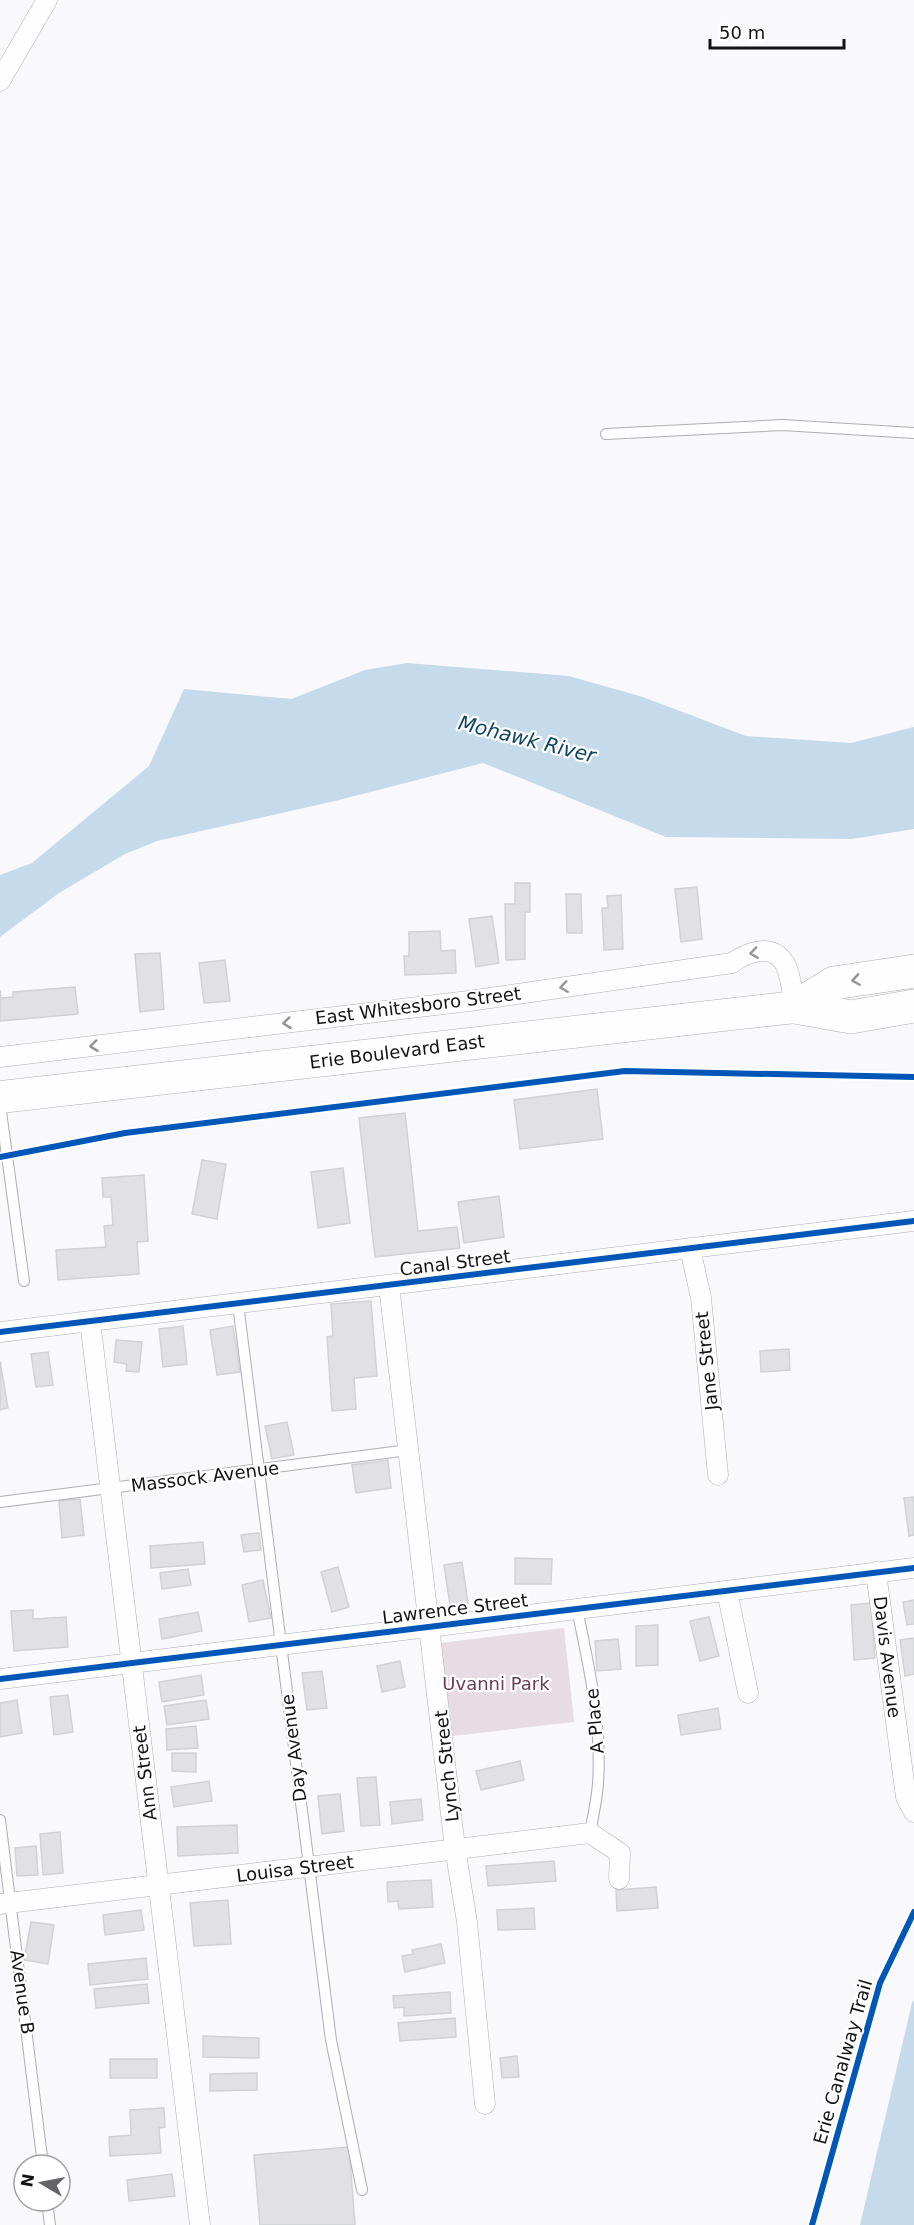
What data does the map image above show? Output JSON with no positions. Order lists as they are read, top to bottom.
{
  "streets": {
    "highway": ["Erie Boulevard East"],
    "street": [
      "East Whitesboro Street",
      "Canal Street",
      "Jane Street",
      "Lawrence Street",
      "Davis Avenue",
      "Lynch Street",
      "Ann Street",
      "Louisa Street"
    ],
    "lane": [
      "Massock Avenue",
      "A Place",
      "Day Avenue",
      "Avenue B"
    ],
    "cycle path": ["Erie Canalway Trail"]
  },
  "crossings": [
    ["East Whitesboro Street", "Erie Boulevard East"],
    ["Canal Street", "Jane Street"],
    ["Canal Street", "Day Avenue"],
    ["Canal Street", "Lynch Street"],
    ["Canal Street", "Ann Street"],
    ["Massock Avenue", "Day Avenue"],
    ["Massock Avenue", "Lynch Street"],
    ["Massock Avenue", "Ann Street"],
    ["Lawrence Street", "Davis Avenue"],
    ["Lawrence Street", "A Place"],
    ["Lawrence Street", "Day Avenue"],
    ["Lawrence Street", "Lynch Street"],
    ["Lawrence Street", "Ann Street"],
    ["A Place", "Louisa Street"],
    ["Day Avenue", "Louisa Street"],
    ["Lynch Street", "Louisa Street"],
    ["Ann Street", "Louisa Street"],
    ["Louisa Street", "Avenue B"]
  ],
  "one_way": ["East Whitesboro Street"],
  "water": ["Mohawk River"],
  "parks": ["Uvanni Park"],
  "scale_bar": "50 m",
  "north": "left"
}
